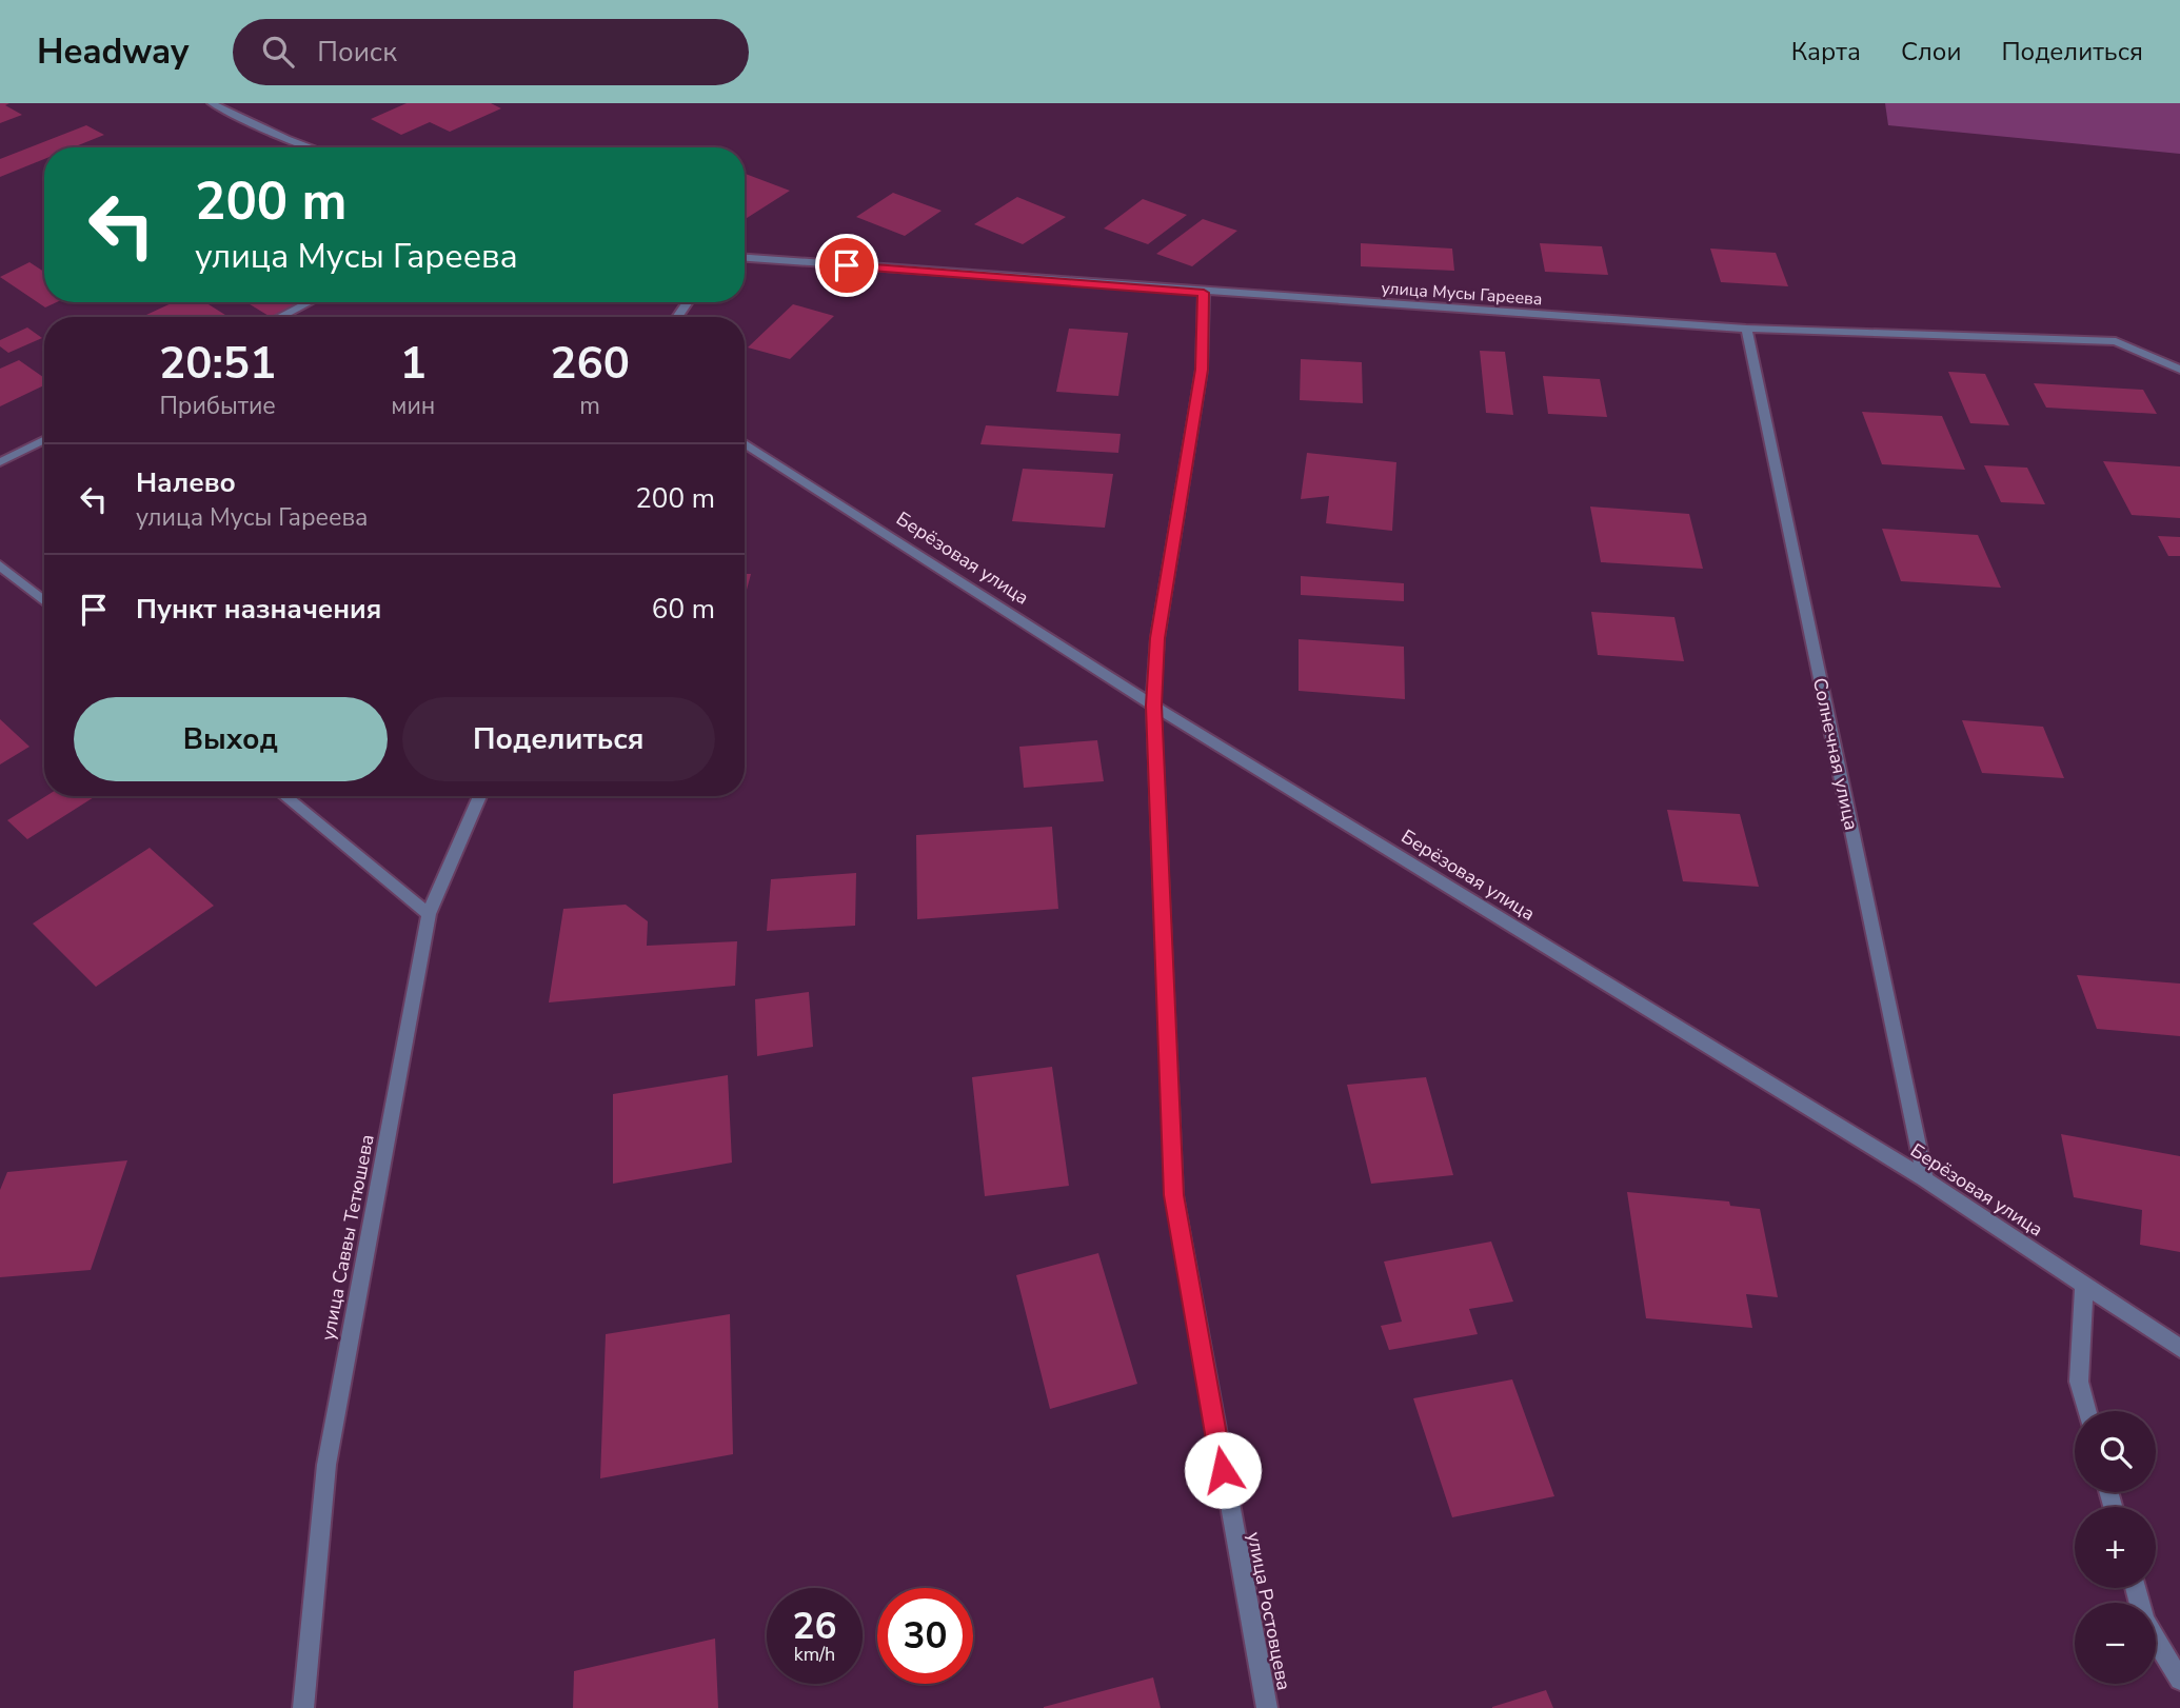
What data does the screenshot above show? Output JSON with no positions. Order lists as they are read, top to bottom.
{
  "streets": {
    "street": [
      "улица Мусы Гареева",
      "Берёзовая улица",
      "Солнечная улица",
      "улица Саввы Тетюшева",
      "улица Ростовцева"
    ]
  },
  "crossings": [
    ["улица Мусы Гареева", "Солнечная улица"],
    ["улица Мусы Гареева", "улица Ростовцева"],
    ["Берёзовая улица", "Солнечная улица"],
    ["Берёзовая улица", "улица Ростовцева"]
  ],
  "page": {
    "header": "Headway",
    "search": "Поиск",
    "nav": ["Карта", "Слои", "Поделиться"],
    "turn": ["200 m", "улица Мусы Гареева"],
    "eta": [
      "20:51",
      "Прибытие",
      "1",
      "мин",
      "260",
      "m"
    ],
    "list": [
      {
        "name": "Налево",
        "note": "улица Мусы Гареева",
        "value": "200 m"
      },
      {
        "name": "Пункт назначения",
        "value": "60 m"
      }
    ],
    "buttons": ["Выход", "Поделиться"],
    "map_buttons": ["+", "−"],
    "speed": "26 km/h",
    "limit": "30"
  }
}
